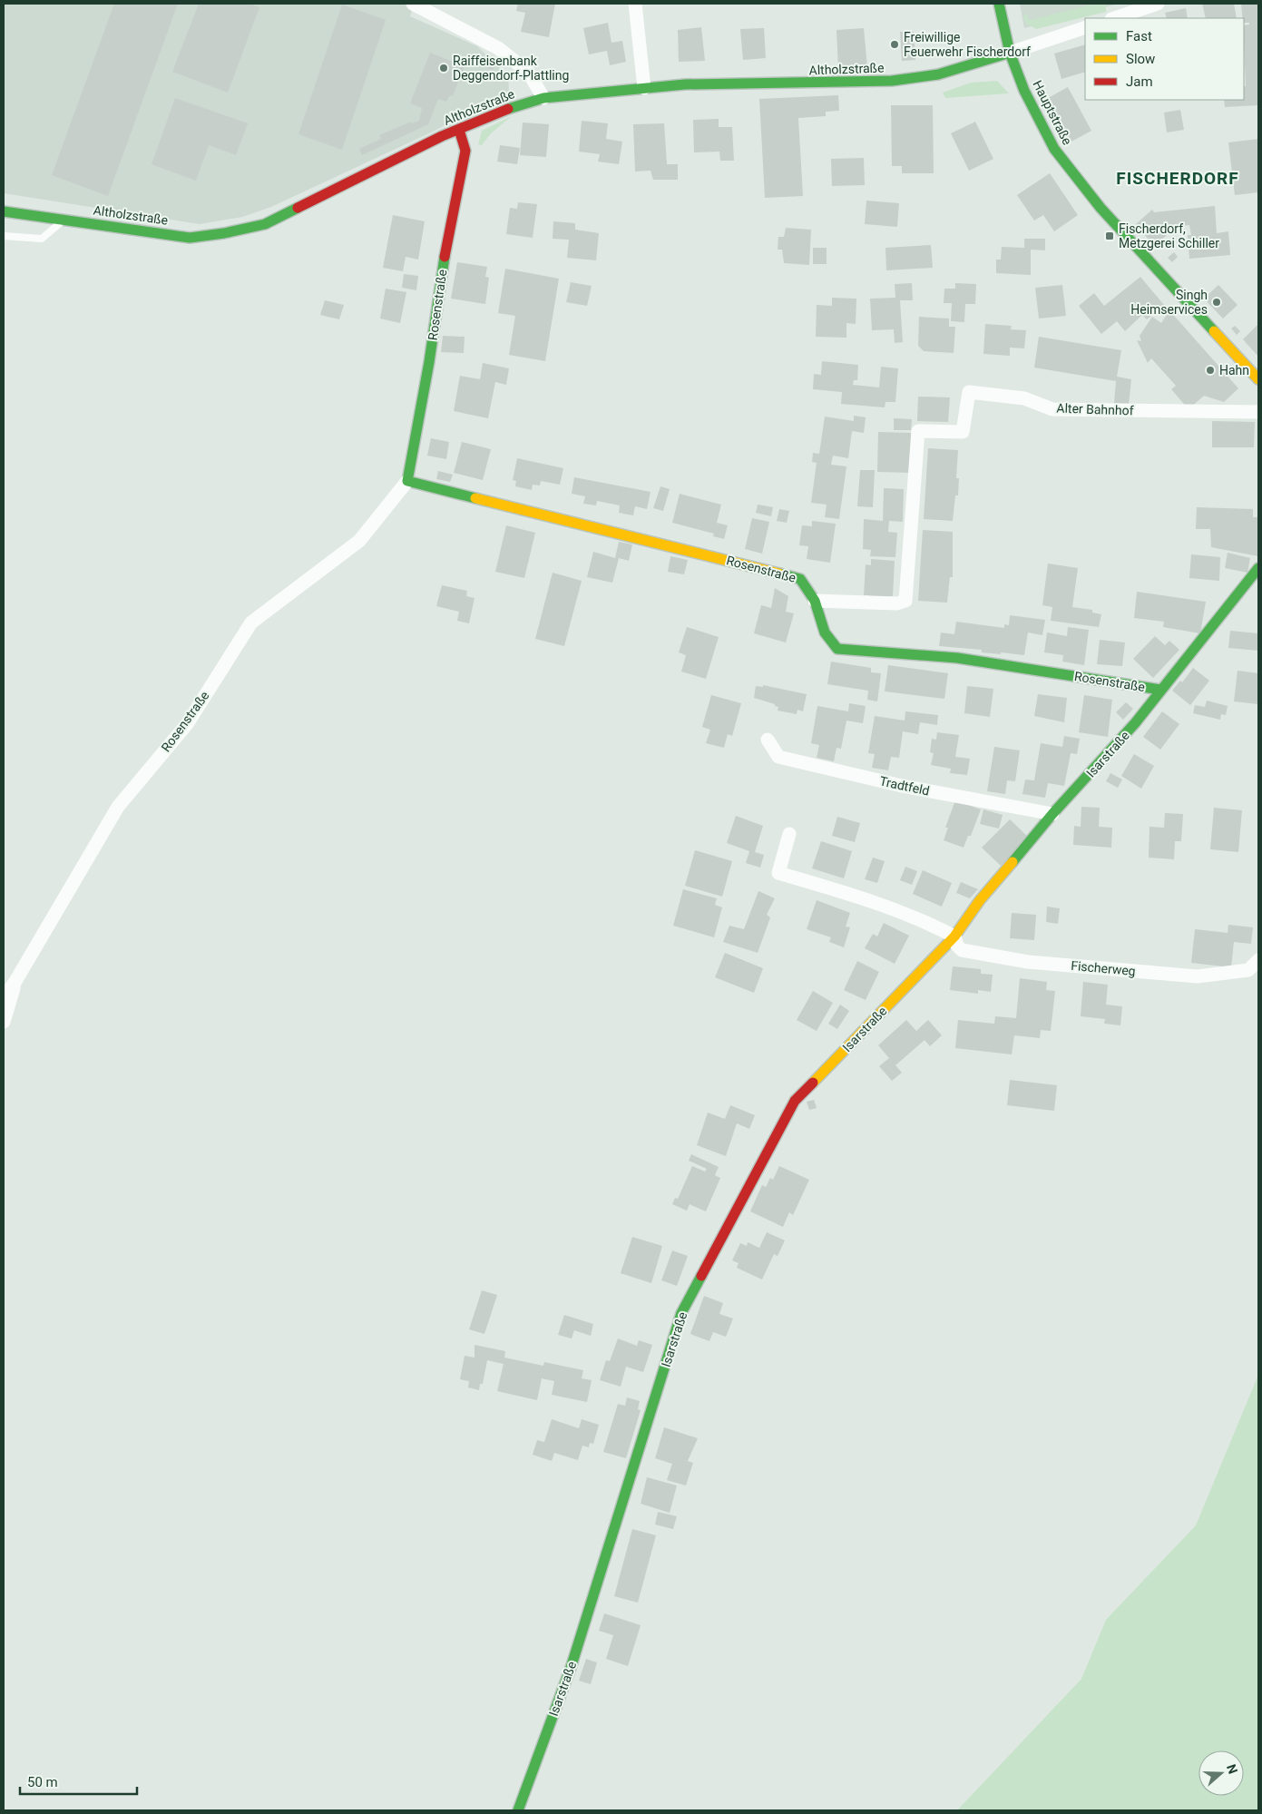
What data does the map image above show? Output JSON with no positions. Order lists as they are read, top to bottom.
{
  "streets": {
    "street": [
      "Altholzstraße",
      "Hauptstraße",
      "Rosenstraße",
      "Alter Bahnhof",
      "Isarstraße",
      "Tradtfeld",
      "Fischerweg"
    ]
  },
  "crossings": [
    ["Altholzstraße", "Hauptstraße"],
    ["Altholzstraße", "Rosenstraße"],
    ["Rosenstraße", "Alter Bahnhof"],
    ["Rosenstraße", "Isarstraße"],
    ["Isarstraße", "Tradtfeld"],
    ["Isarstraße", "Fischerweg"]
  ],
  "districts": ["FISCHERDORF"],
  "places": {
    "other": [
      "Freiwillige Feuerwehr Fischerdorf",
      "Raiffeisenbank Deggendorf-Plattling",
      "Singh Heimservices",
      "Hahn"
    ],
    "transit": ["Fischerdorf, Metzgerei Schiller"]
  },
  "legend": ["Fast", "Slow", "Jam"],
  "scale_bar": "50 m",
  "north": "right"
}
